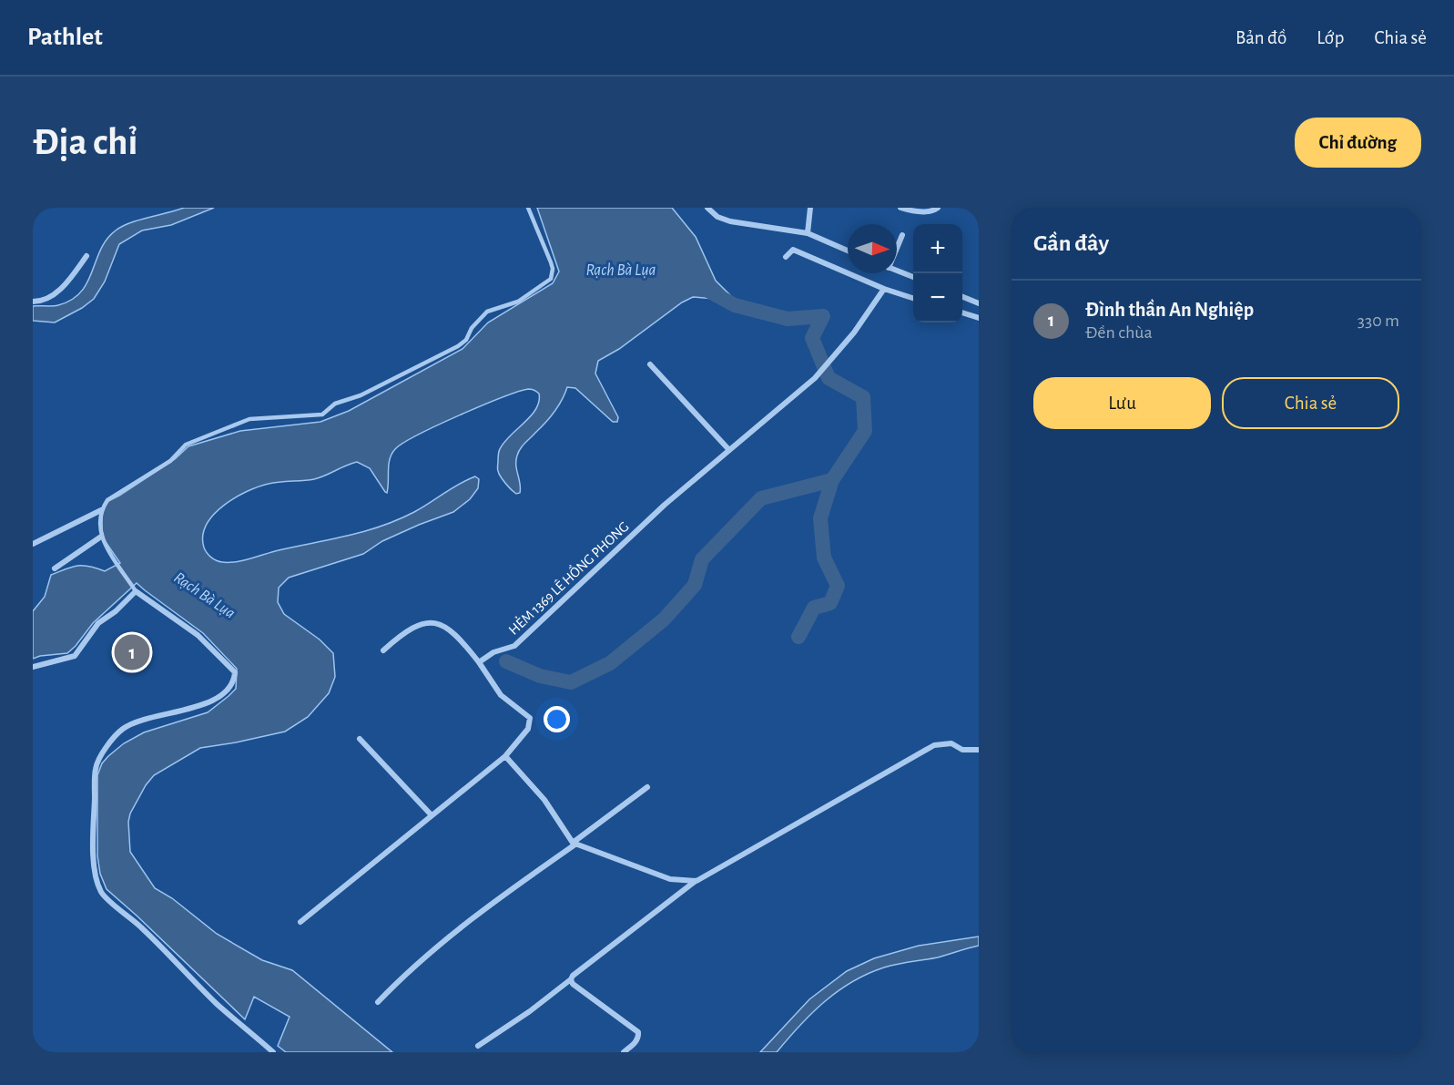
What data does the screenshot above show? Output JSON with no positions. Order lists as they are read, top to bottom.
{
  "streets": {
    "street": ["HẺM 1369 LÊ HỒNG PHONG"]
  },
  "water": ["Rạch Bà Lụa"],
  "north": "right",
  "page": {
    "header": "Pathlet",
    "nav": ["Bản đồ", "Lớp", "Chia sẻ"],
    "buttons": [
      "Chỉ đường",
      ["Lưu", "Chia sẻ"]
    ],
    "title": "Địa chỉ",
    "heading": "Gần đây",
    "map_buttons": ["+", "−"],
    "list": [
      {
        "mark": "1",
        "name": "Đình thần An Nghiệp",
        "note": "Đền chùa",
        "value": "330 m"
      }
    ],
    "pins": "1"
  }
}
